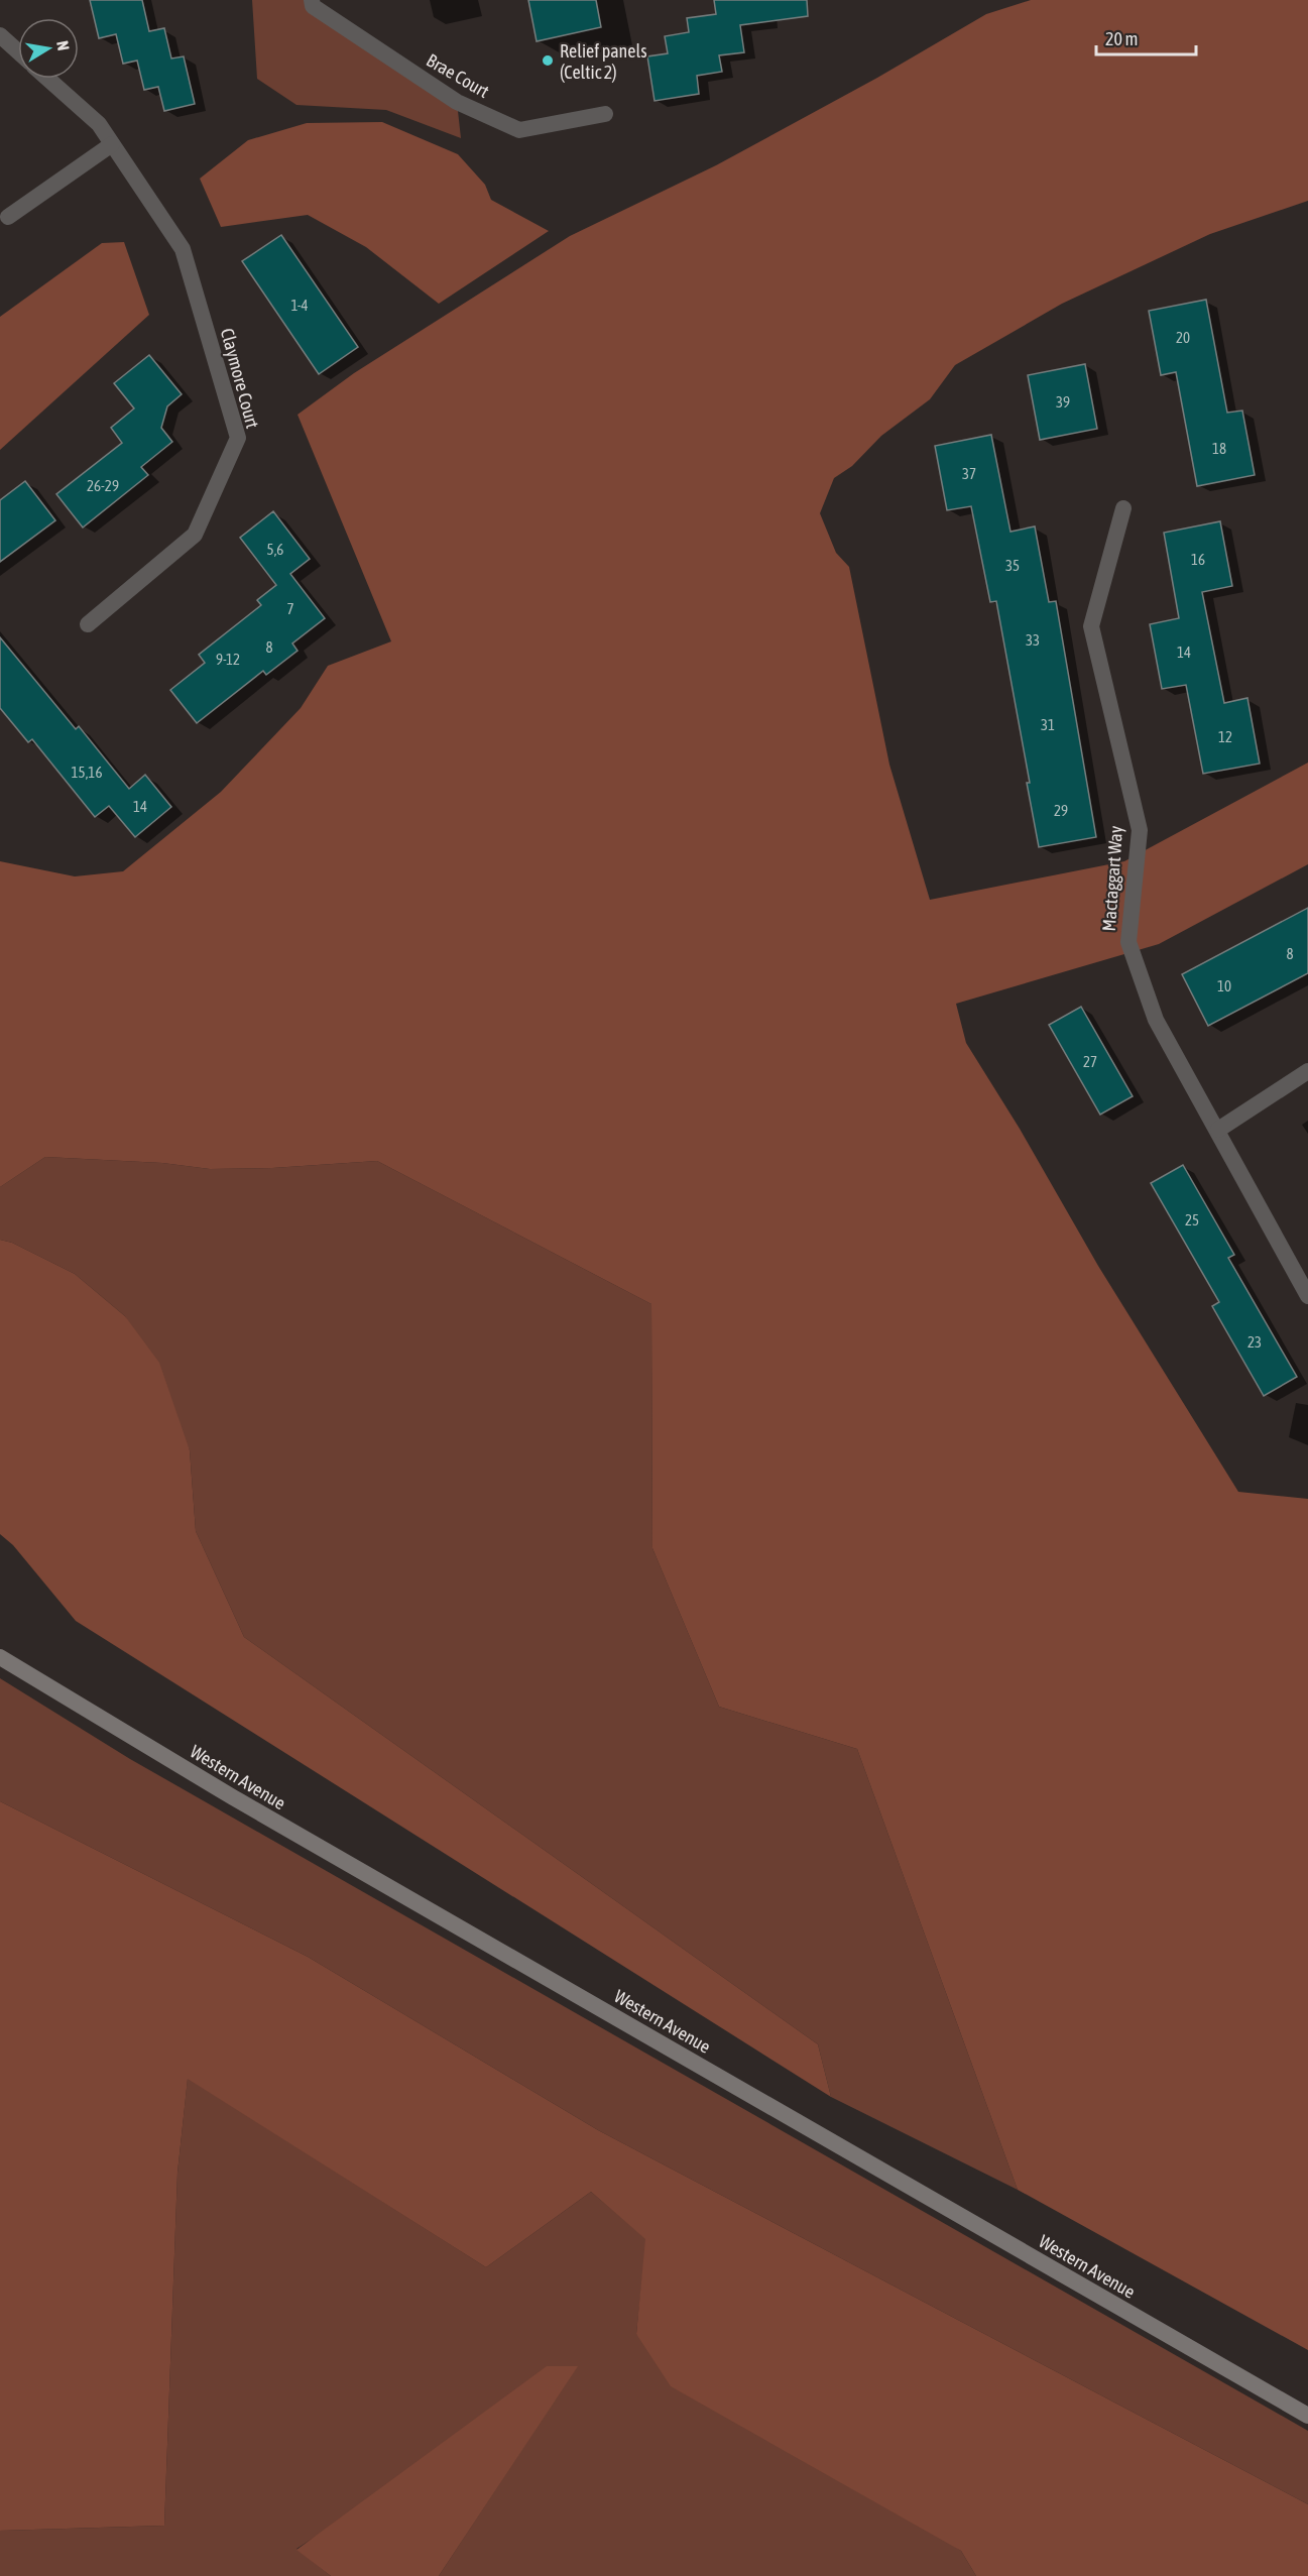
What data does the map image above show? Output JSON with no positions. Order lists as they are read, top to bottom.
{
  "streets": {
    "main road": ["Western Avenue"],
    "street": ["Brae Court", "Claymore Court", "Mactaggart Way"]
  },
  "places": ["Relief panels (Celtic 2)"],
  "house_numbers": [
    "1-4",
    "20",
    "39",
    "18",
    "37",
    "26-29",
    "5,6",
    "16",
    "35",
    "7",
    "33",
    "8",
    "14",
    "9-12",
    "31",
    "12",
    "15,16",
    "14",
    "29",
    "8",
    "10",
    "27",
    "25",
    "23"
  ],
  "scale_bar": "20 m",
  "north": "right"
}
